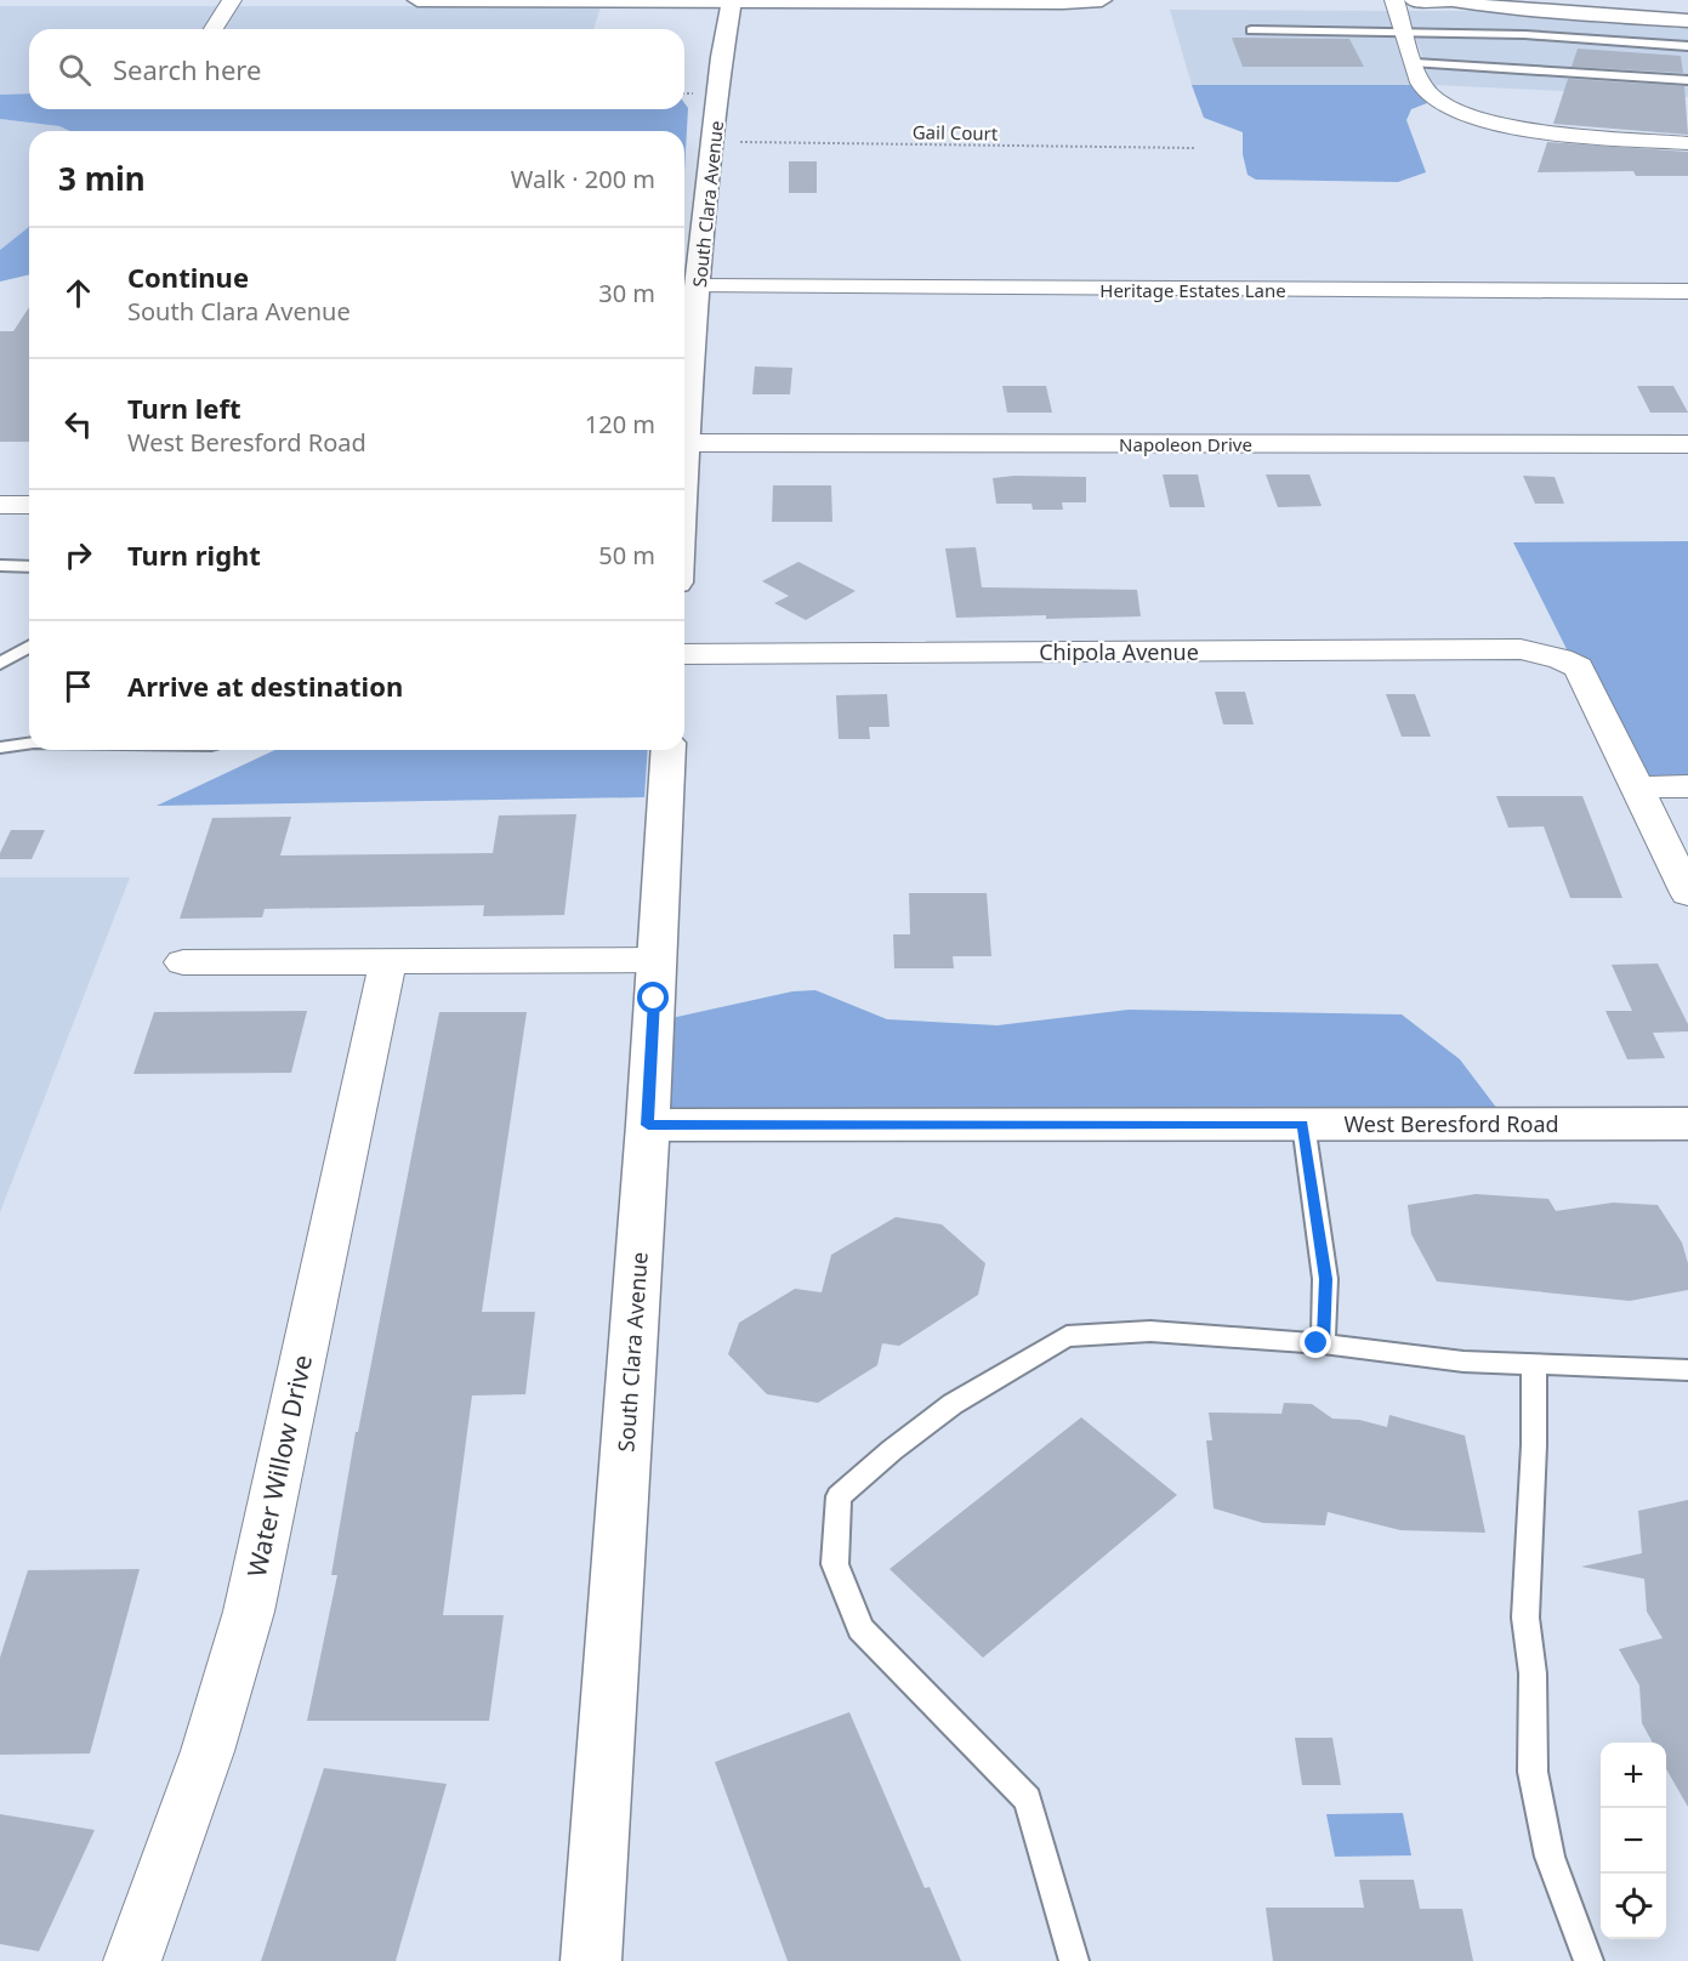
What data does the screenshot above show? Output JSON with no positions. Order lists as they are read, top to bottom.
{
  "streets": {
    "main road": ["South Clara Avenue", "West Beresford Road"],
    "street": [
      "Heritage Estates Lane",
      "Napoleon Drive",
      "Chipola Avenue",
      "Water Willow Drive"
    ],
    "path": ["Gail Court"]
  },
  "crossings": [
    ["Gail Court", "South Clara Avenue"],
    ["South Clara Avenue", "Heritage Estates Lane"],
    ["South Clara Avenue", "West Beresford Road"]
  ],
  "page": {
    "search": "Search here",
    "heading": ["3 min", "Walk · 200 m"],
    "list": [
      ["Continue", "South Clara Avenue", "30 m"],
      ["Turn left", "West Beresford Road", "120 m"],
      ["Turn right", "50 m"],
      "Arrive at destination"
    ],
    "map_buttons": ["+", "−"]
  }
}
